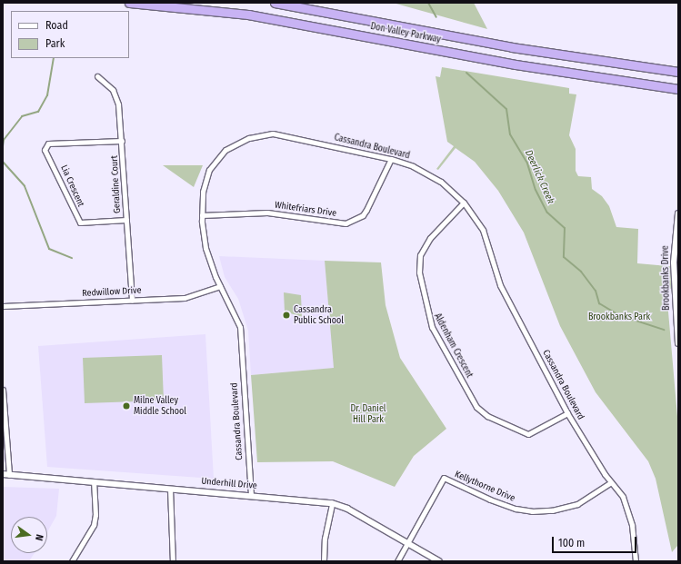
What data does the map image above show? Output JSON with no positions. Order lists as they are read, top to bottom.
{
  "streets": {
    "highway": ["Don Valley Parkway"],
    "street": [
      "Cassandra Boulevard",
      "Geraldine Court",
      "Lia Crescent",
      "Whitefriars Drive",
      "Brookbanks Drive",
      "Redwillow Drive",
      "Aldenham Crescent",
      "Underhill Drive",
      "Kellythorne Drive"
    ]
  },
  "crossings": [
    ["Cassandra Boulevard", "Whitefriars Drive"],
    ["Cassandra Boulevard", "Redwillow Drive"],
    ["Cassandra Boulevard", "Aldenham Crescent"],
    ["Cassandra Boulevard", "Underhill Drive"],
    ["Cassandra Boulevard", "Kellythorne Drive"],
    ["Geraldine Court", "Lia Crescent"],
    ["Geraldine Court", "Redwillow Drive"],
    ["Underhill Drive", "Kellythorne Drive"]
  ],
  "water": ["Deerlick Creek"],
  "parks": ["Brookbanks Park", "Dr. Daniel Hill Park"],
  "places": ["Cassandra Public School", "Milne Valley Middle School"],
  "legend": ["Road", "Park"],
  "scale_bar": "100 m",
  "north": "right"
}
